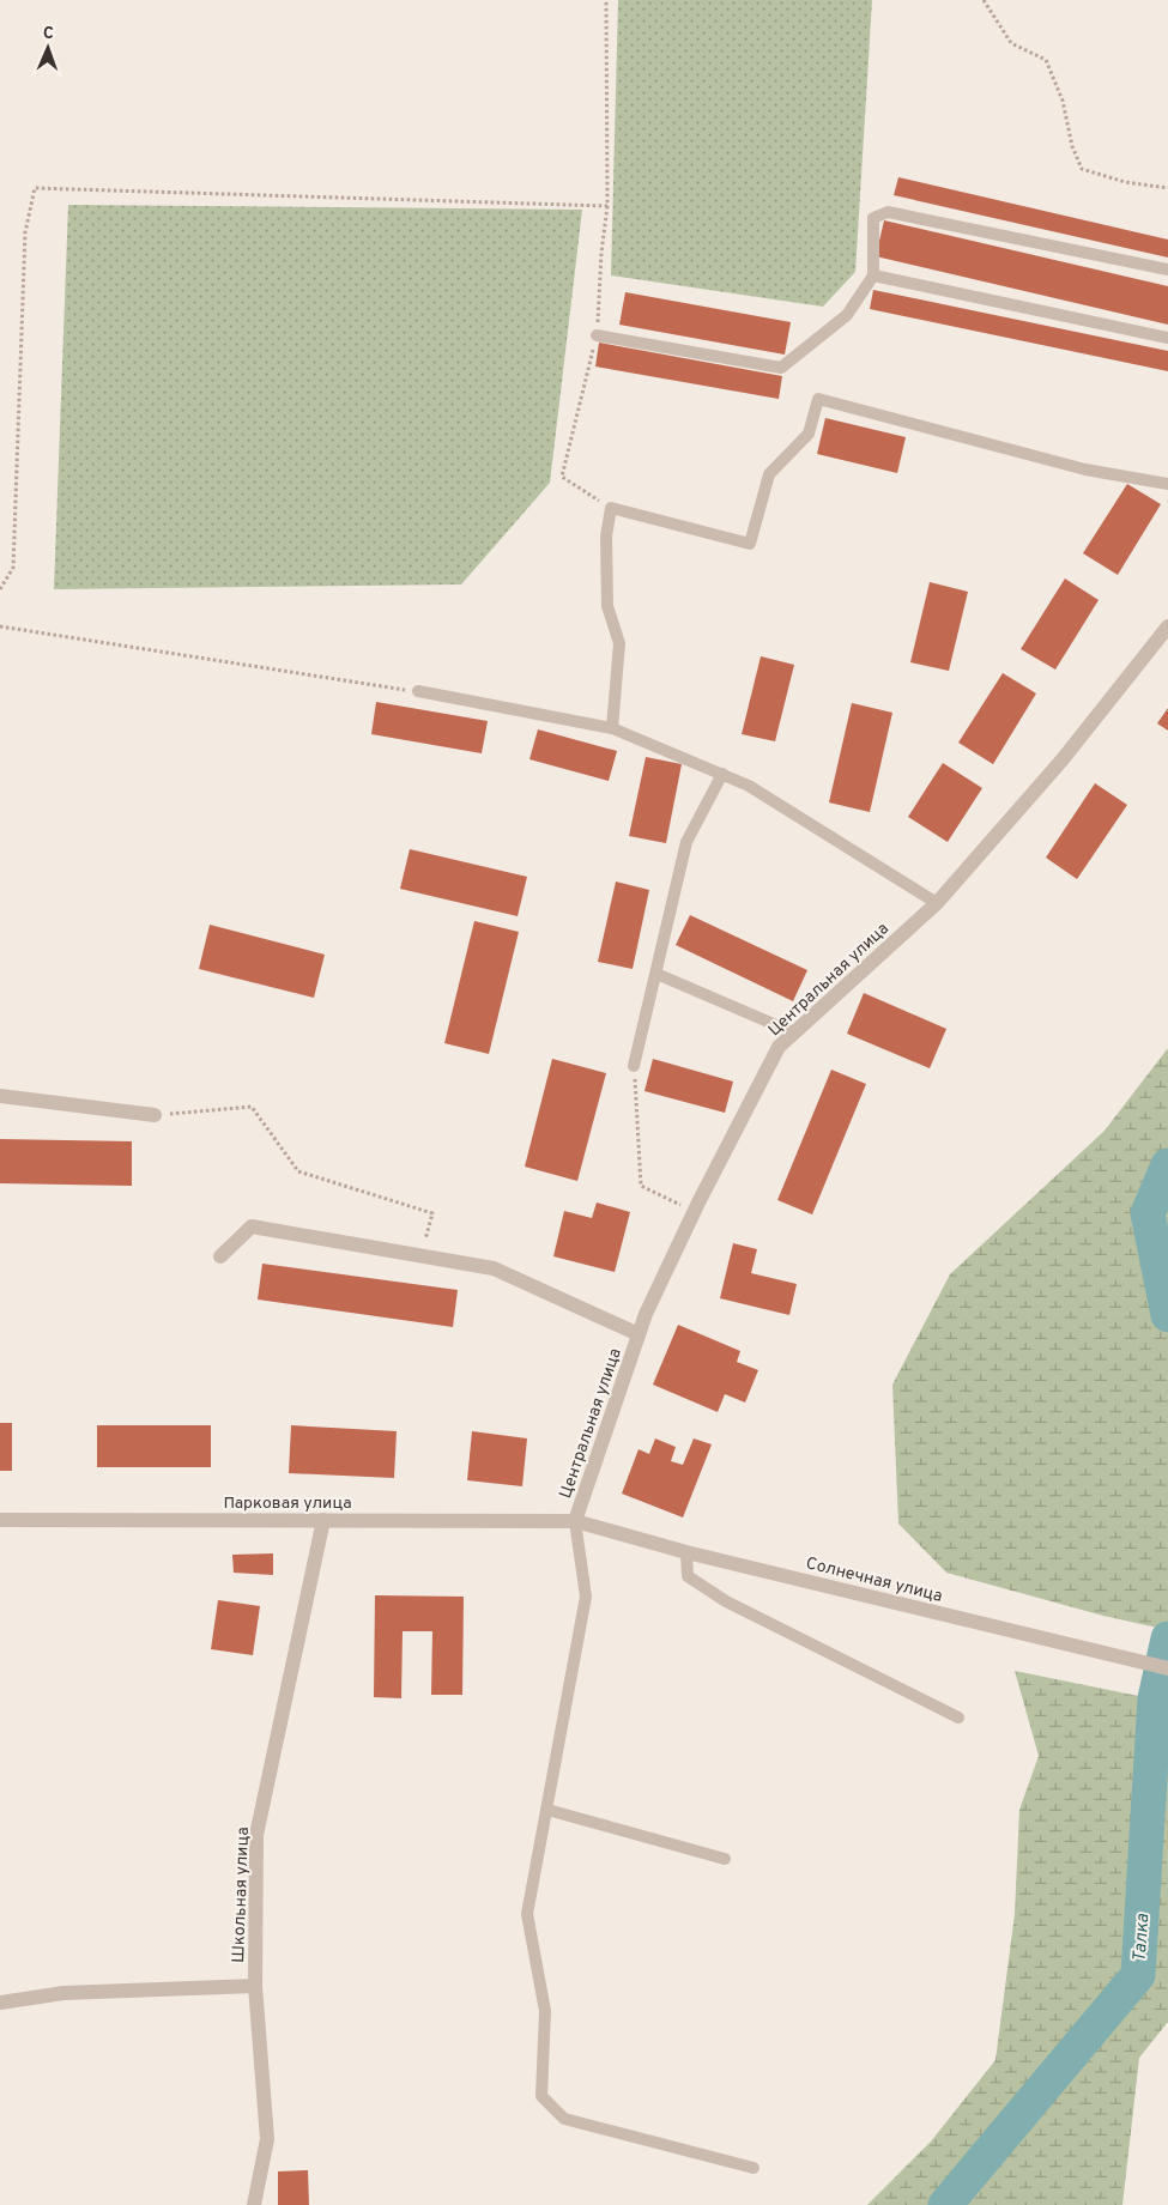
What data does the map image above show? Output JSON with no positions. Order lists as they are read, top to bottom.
{
  "streets": {
    "street": [
      "Центральная улица",
      "Парковая улица",
      "Солнечная улица",
      "Школьная улица"
    ]
  },
  "crossings": [
    ["Центральная улица", "Парковая улица"],
    ["Центральная улица", "Солнечная улица"],
    ["Парковая улица", "Солнечная улица"],
    ["Парковая улица", "Школьная улица"]
  ],
  "water": ["Талка"],
  "north": "top"
}
